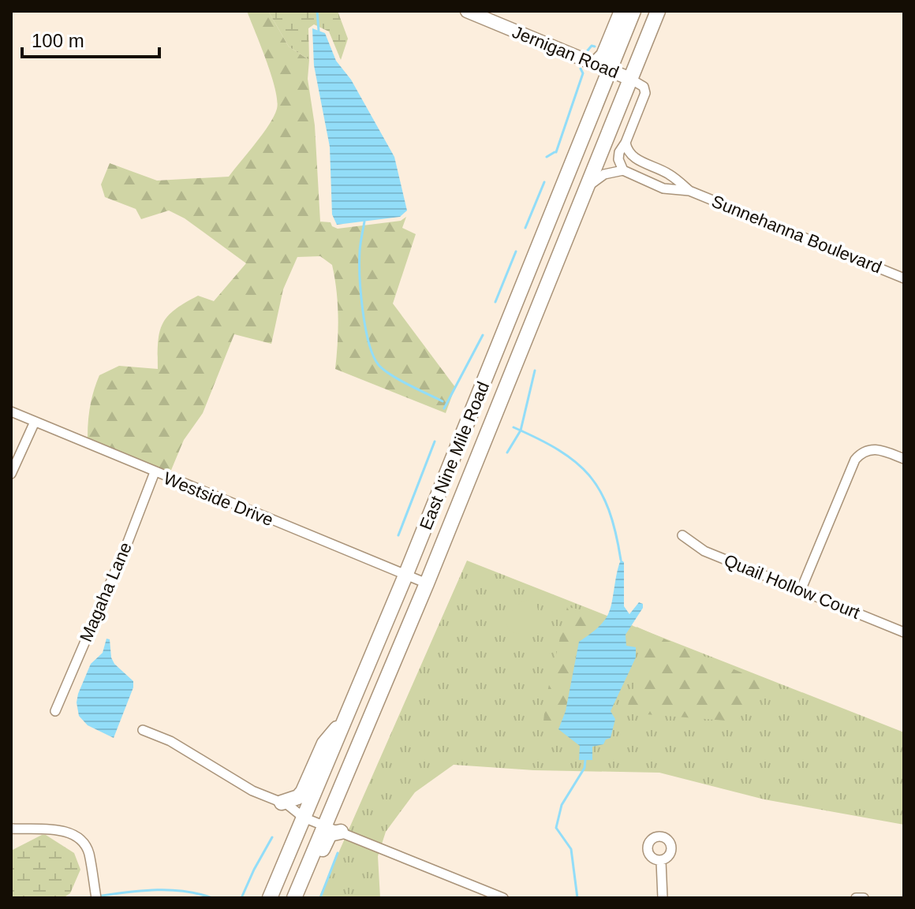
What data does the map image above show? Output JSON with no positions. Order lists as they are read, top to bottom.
{
  "streets": {
    "main road": ["East Nine Mile Road"],
    "street": [
      "Jernigan Road",
      "Sunnehanna Boulevard",
      "Westside Drive",
      "Quail Hollow Court",
      "Magaha Lane"
    ]
  },
  "crossings": [
    ["Jernigan Road", "East Nine Mile Road"],
    ["East Nine Mile Road", "Westside Drive"],
    ["Westside Drive", "Magaha Lane"]
  ],
  "scale_bar": "100 m"
}
